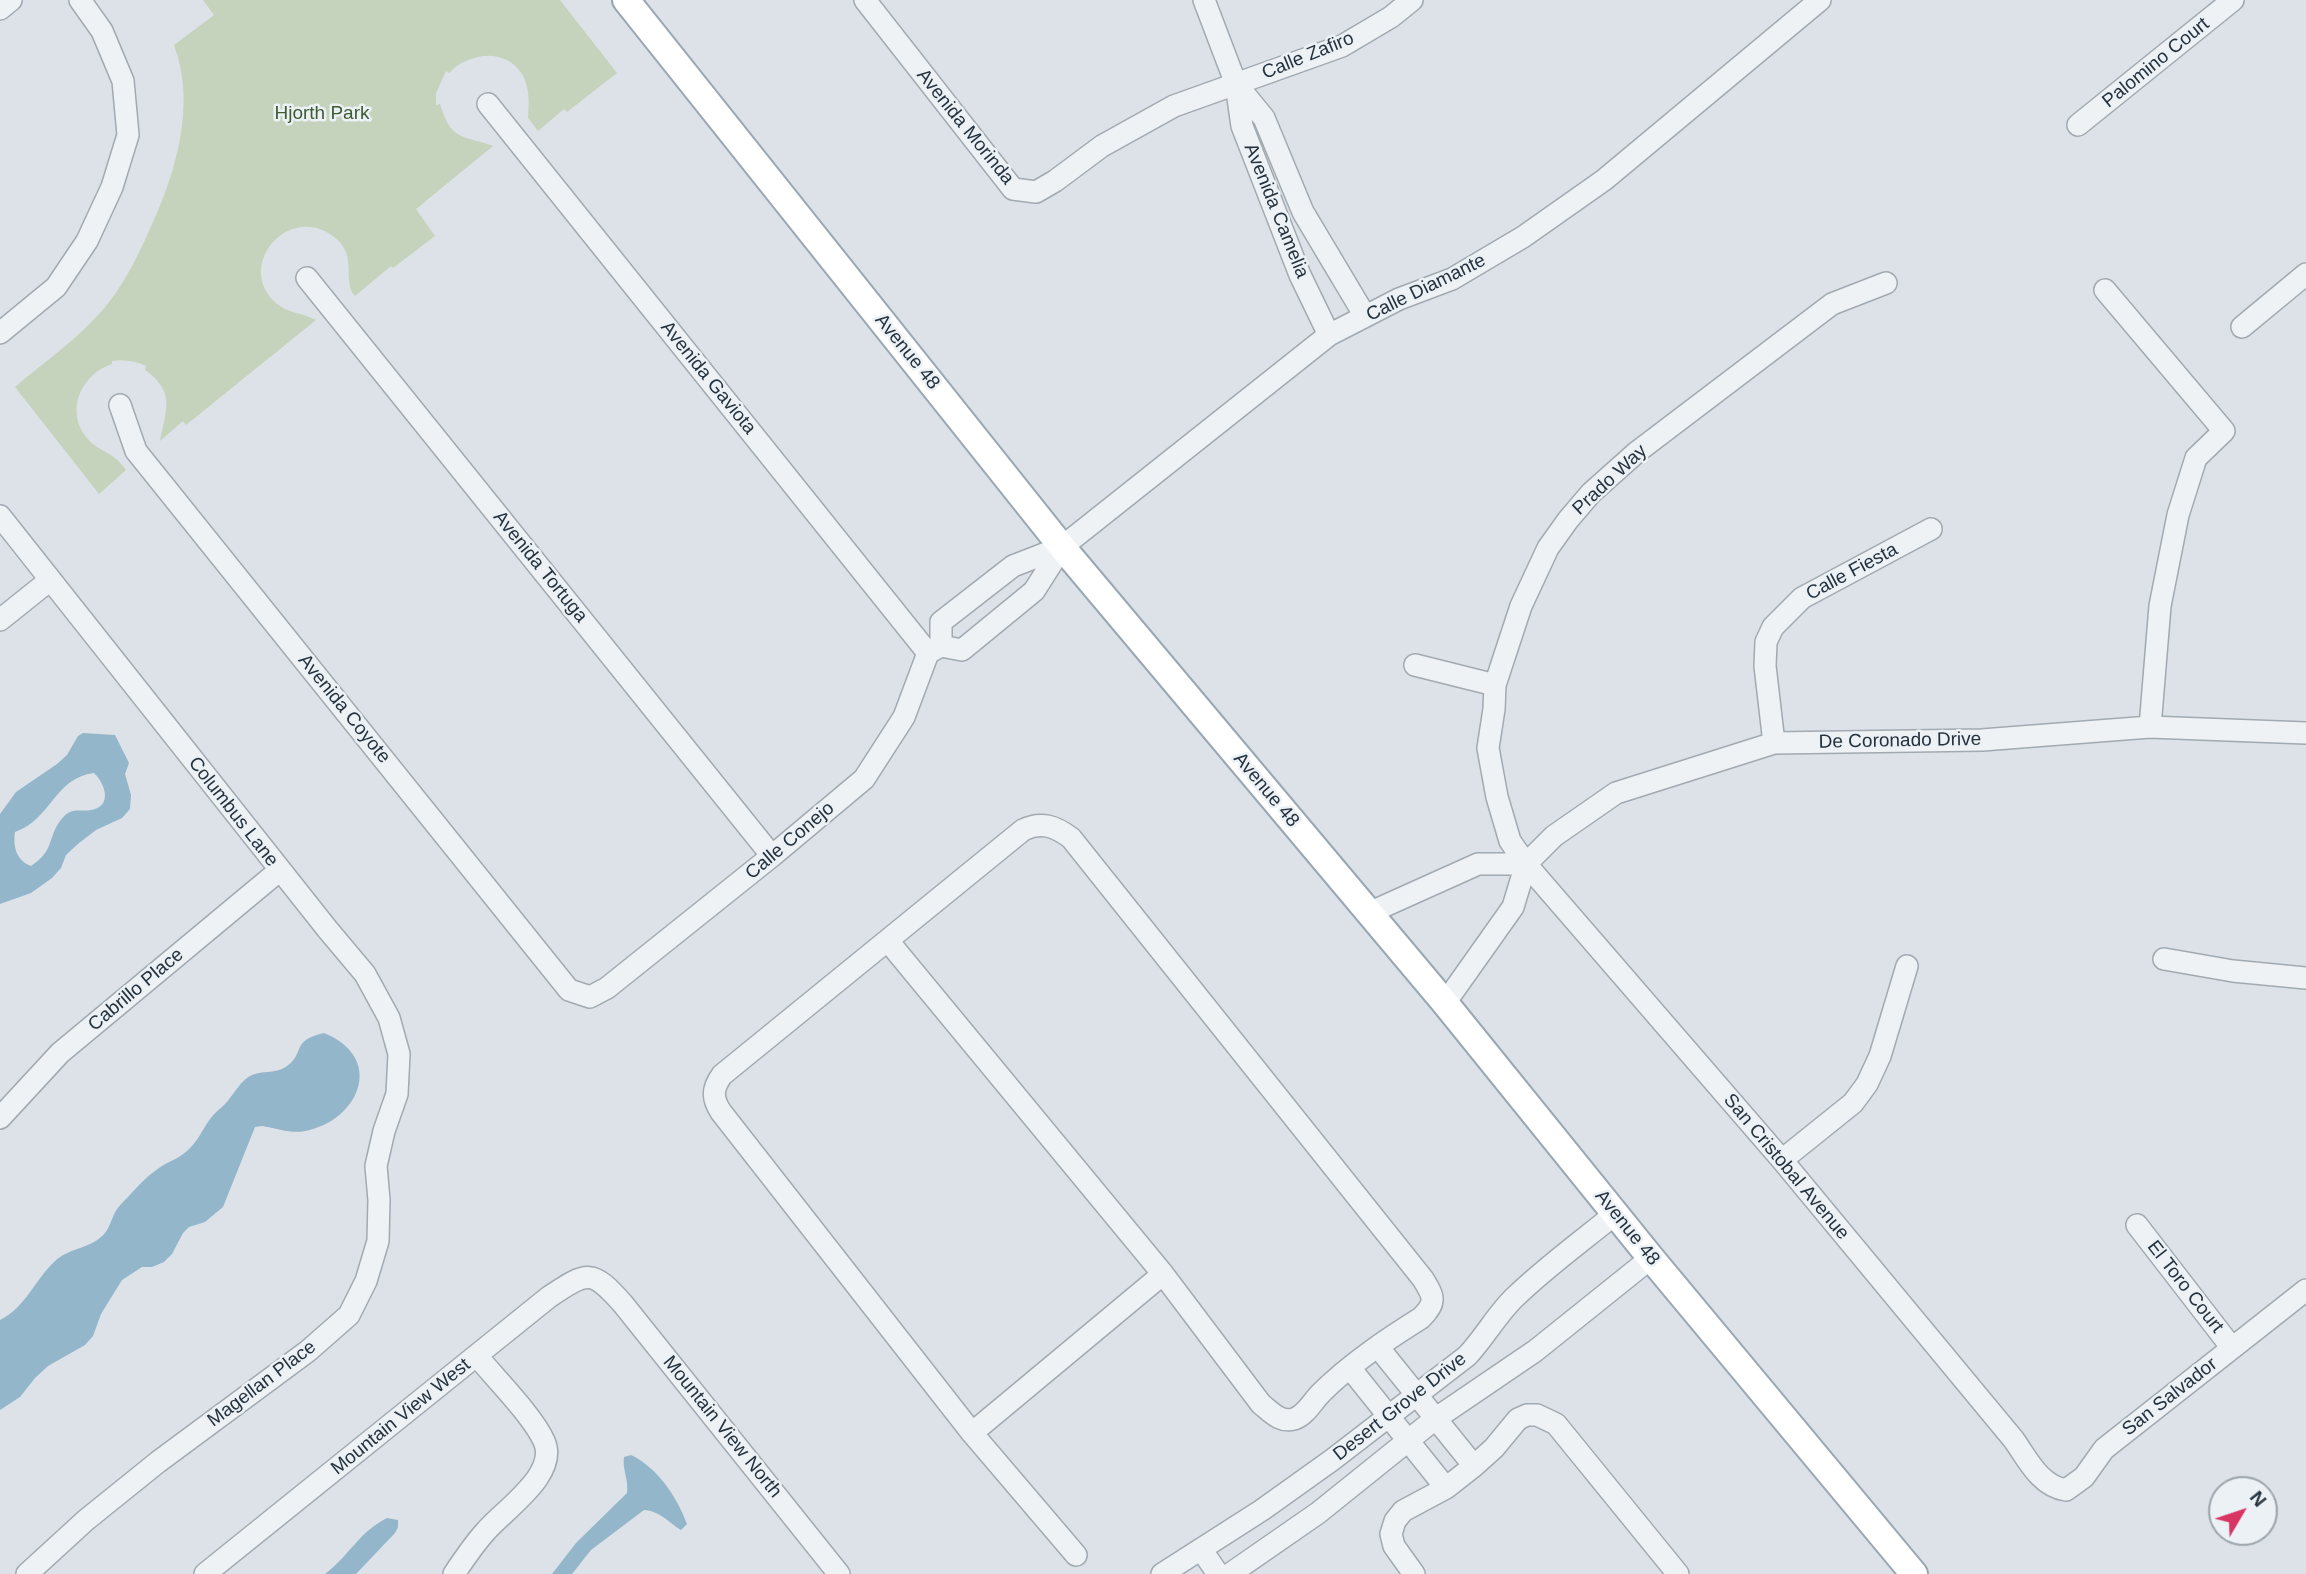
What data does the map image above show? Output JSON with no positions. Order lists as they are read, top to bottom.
{
  "streets": {
    "main road": ["Avenue 48"],
    "street": [
      "Calle Zafiro",
      "Palomino Court",
      "Avenida Morinda",
      "Avenida Camelia",
      "Calle Diamante",
      "Avenida Gaviota",
      "Prado Way",
      "Avenida Tortuga",
      "Calle Fiesta",
      "Avenida Coyote",
      "De Coronado Drive",
      "Columbus Lane",
      "Calle Conejo",
      "Cabrillo Place",
      "San Cristobal Avenue",
      "El Toro Court",
      "Magellan Place",
      "San Salvador",
      "Desert Grove Drive",
      "Mountain View West",
      "Mountain View North"
    ]
  },
  "crossings": [
    ["Calle Zafiro", "Avenida Morinda"],
    ["Calle Zafiro", "Avenida Camelia"],
    ["Avenida Morinda", "Avenida Camelia"],
    ["Avenida Camelia", "Calle Diamante"],
    ["Calle Diamante", "Avenue 48"],
    ["Calle Diamante", "Calle Conejo"],
    ["Avenue 48", "De Coronado Drive"],
    ["Avenue 48", "Calle Conejo"],
    ["Avenue 48", "Desert Grove Drive"],
    ["Avenida Gaviota", "Calle Conejo"],
    ["Prado Way", "De Coronado Drive"],
    ["Prado Way", "San Cristobal Avenue"],
    ["Avenida Tortuga", "Calle Conejo"],
    ["Calle Fiesta", "De Coronado Drive"],
    ["Avenida Coyote", "Calle Conejo"],
    ["De Coronado Drive", "San Cristobal Avenue"],
    ["Columbus Lane", "Cabrillo Place"],
    ["Columbus Lane", "Magellan Place"],
    ["San Cristobal Avenue", "San Salvador"],
    ["El Toro Court", "San Salvador"],
    ["Mountain View West", "Mountain View North"]
  ],
  "parks": ["Hjorth Park"],
  "north": "top right"
}
